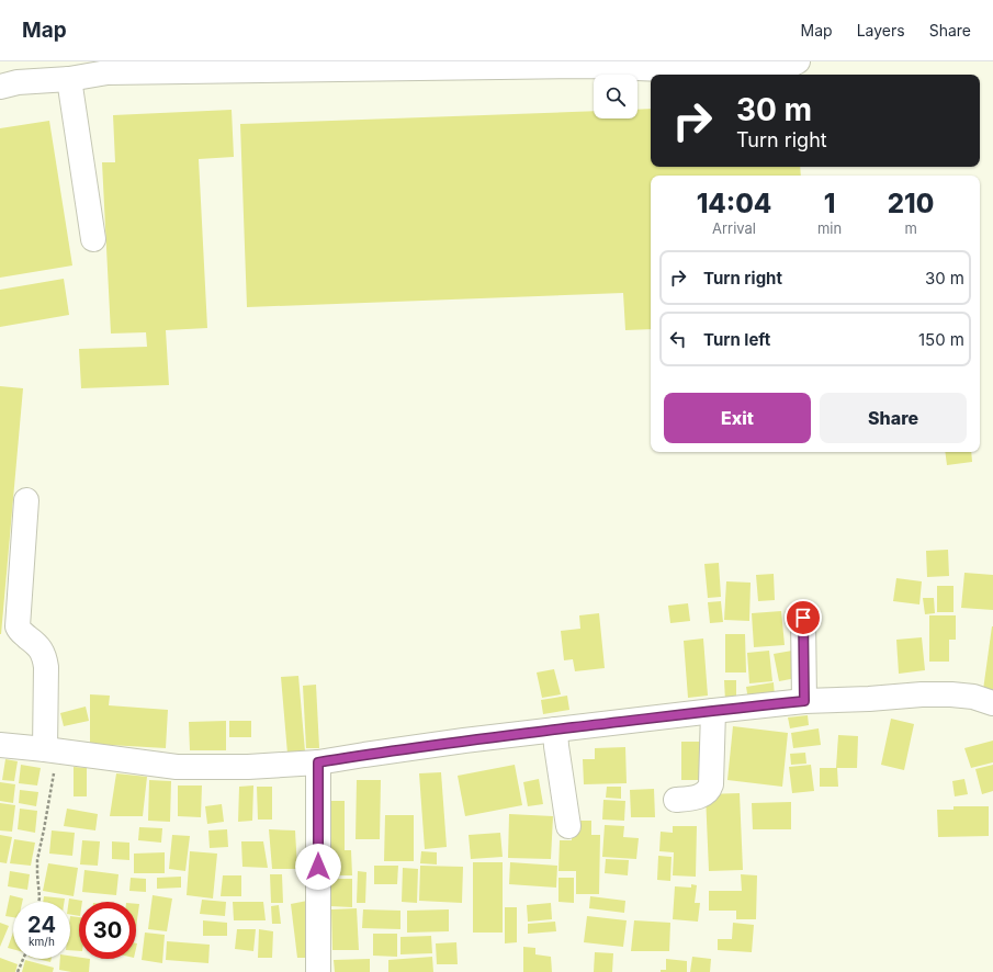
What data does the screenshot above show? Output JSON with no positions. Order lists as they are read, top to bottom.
{
  "page": {
    "header": "Map",
    "nav": ["Map", "Layers", "Share"],
    "turn": ["30 m", "Turn right"],
    "eta": [
      "14:04",
      "Arrival",
      "1",
      "min",
      "210",
      "m"
    ],
    "list": [
      {
        "name": "Turn right",
        "value": "30 m"
      },
      {
        "name": "Turn left",
        "value": "150 m"
      }
    ],
    "buttons": ["Exit", "Share"],
    "speed": "24 km/h",
    "limit": "30"
  }
}
